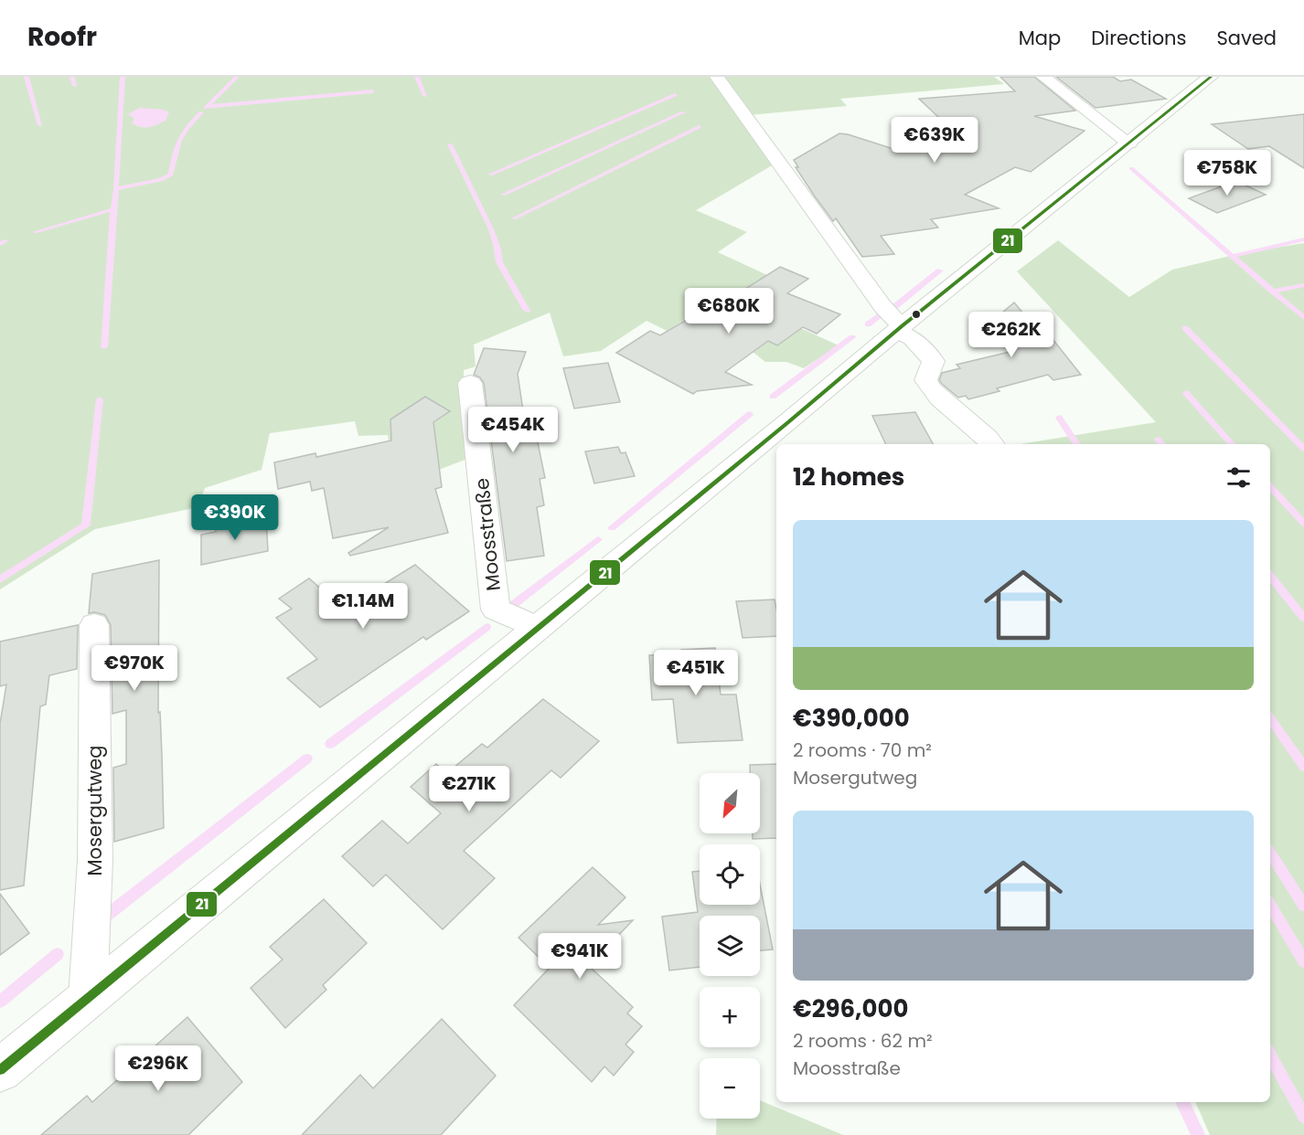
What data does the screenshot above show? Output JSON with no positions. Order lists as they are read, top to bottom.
{
  "streets": {
    "street": ["Moosstraße", "Mosergutweg"]
  },
  "lines": ["transit line 21"],
  "north": "bottom left",
  "page": {
    "header": "Roofr",
    "nav": ["Map", "Directions", "Saved"],
    "price": [
      "€639K",
      "€758K",
      "€680K",
      "€262K",
      "€454K",
      "€390K",
      "€1.14M",
      "€970K",
      "€451K",
      "€271K",
      "€941K",
      "€296K"
    ],
    "heading": "12 homes",
    "list": [
      {
        "name": "€390,000",
        "note": "2 rooms · 70 m² · Mosergutweg"
      },
      {
        "name": "€296,000",
        "note": "2 rooms · 62 m² · Moosstraße"
      }
    ],
    "map_buttons": ["+", "−"]
  }
}
